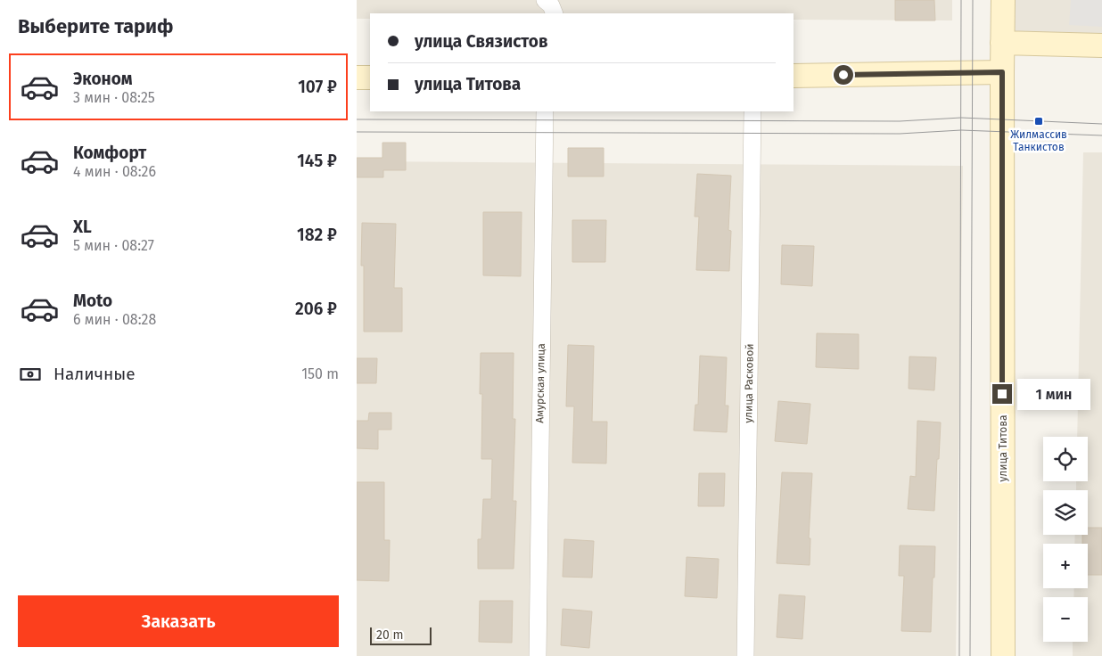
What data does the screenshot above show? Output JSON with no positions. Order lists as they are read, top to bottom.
{
  "streets": {
    "street": ["Амурская улица", "улица Расковой", "улица Титова"]
  },
  "places": {
    "transit": ["Жилмассив Танкистов"]
  },
  "scale_bar": "20 m",
  "page": {
    "heading": "Выберите тариф",
    "banner": ["улица Связистов", "улица Титова"],
    "list": [
      {
        "name": "Эконом",
        "note": "3 мин · 08:25",
        "value": "107 ₽"
      },
      {
        "name": "Комфорт",
        "note": "4 мин · 08:26",
        "value": "145 ₽"
      },
      {
        "name": "XL",
        "note": "5 мин · 08:27",
        "value": "182 ₽"
      },
      {
        "name": "Moto",
        "note": "6 мин · 08:28",
        "value": "206 ₽"
      }
    ],
    "pay": ["Наличные", "150 m"],
    "bubble": "1 мин",
    "map_buttons": ["+", "−"],
    "buttons": "Заказать",
    "scale": "20 m"
  }
}
